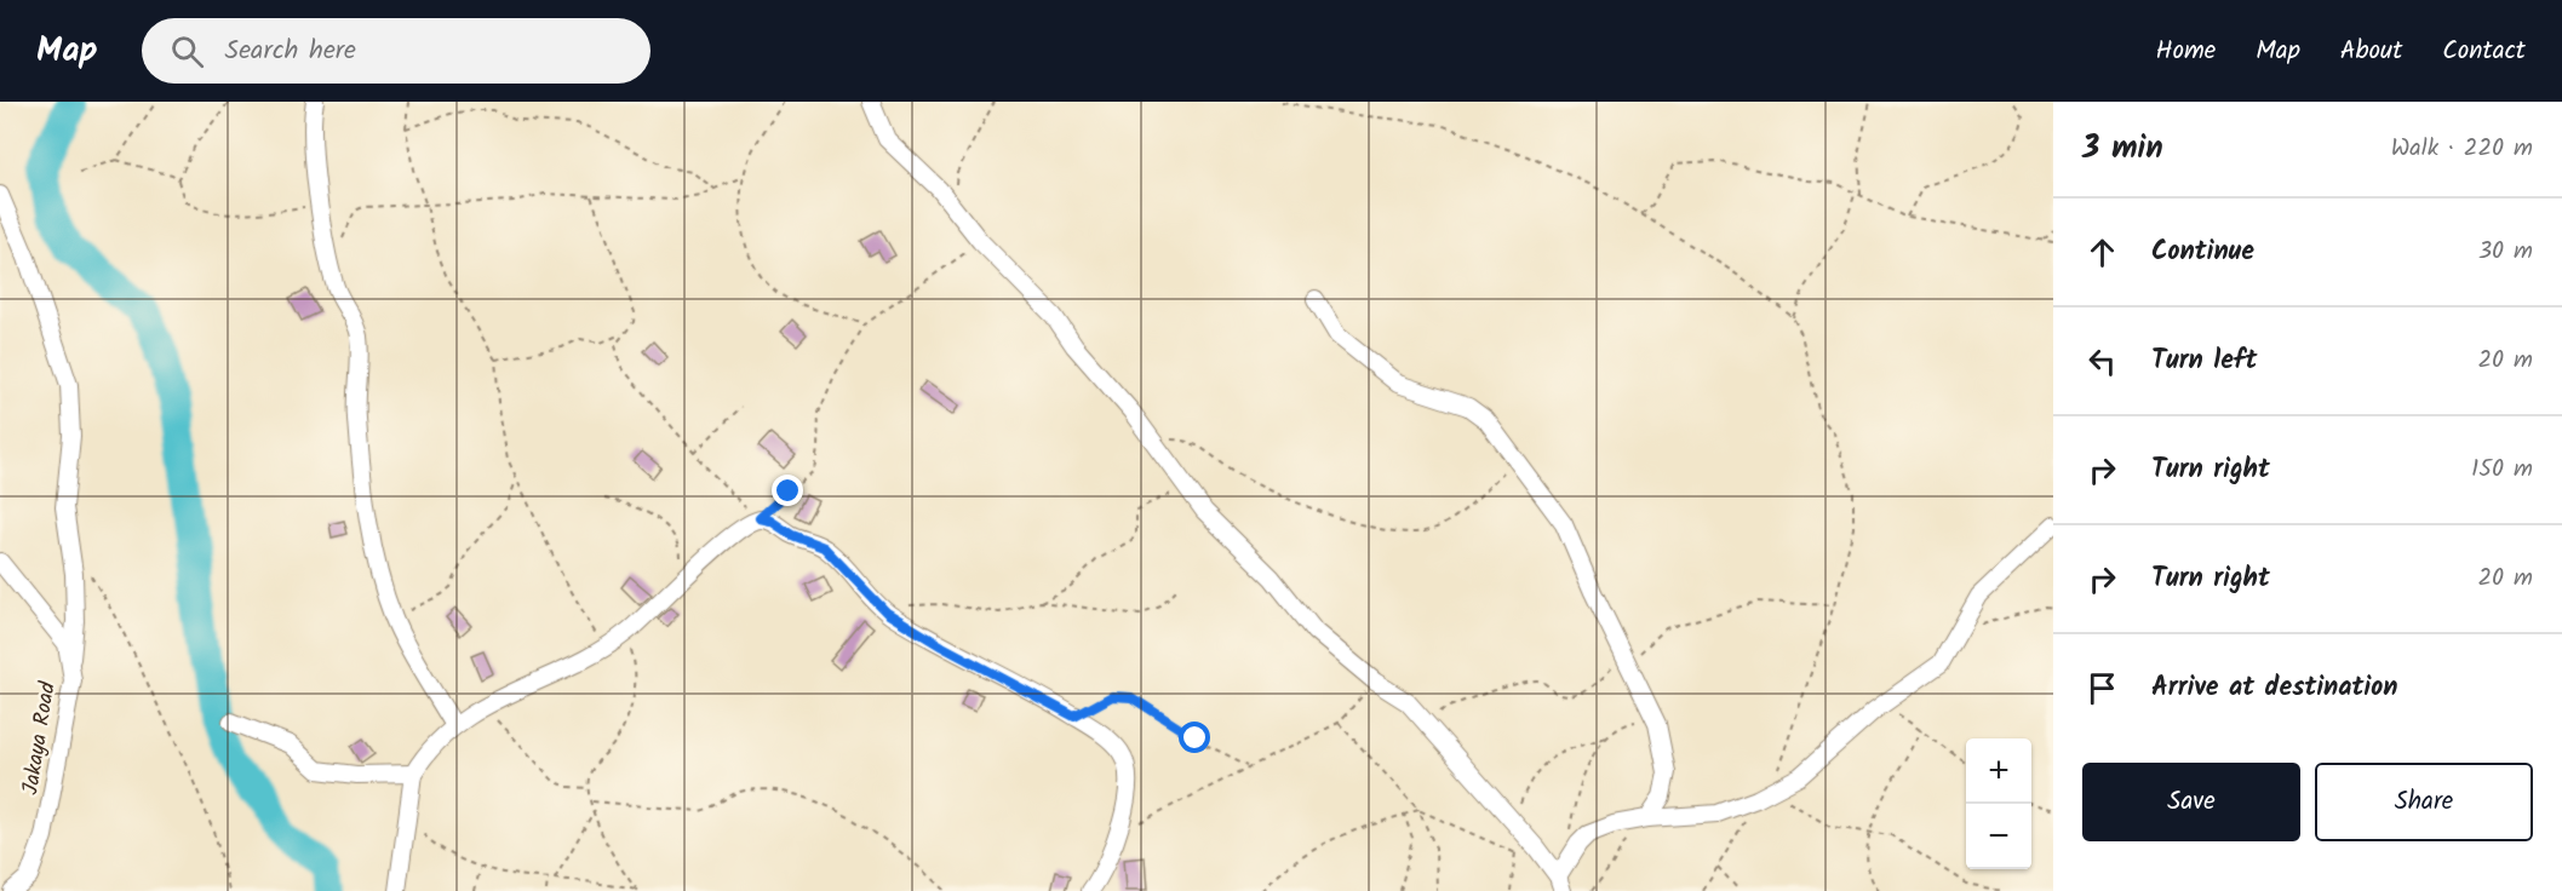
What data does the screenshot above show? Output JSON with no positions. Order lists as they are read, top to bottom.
{
  "streets": {
    "street": ["Jakaya Road"]
  },
  "page": {
    "header": "Map",
    "search": "Search here",
    "nav": [
      "Home",
      "Map",
      "About",
      "Contact"
    ],
    "heading": ["3 min", "Walk · 220 m"],
    "list": [
      ["Continue", "30 m"],
      ["Turn left", "20 m"],
      ["Turn right", "150 m"],
      ["Turn right", "20 m"],
      "Arrive at destination"
    ],
    "map_buttons": ["+", "−"],
    "buttons": ["Save", "Share"]
  }
}
